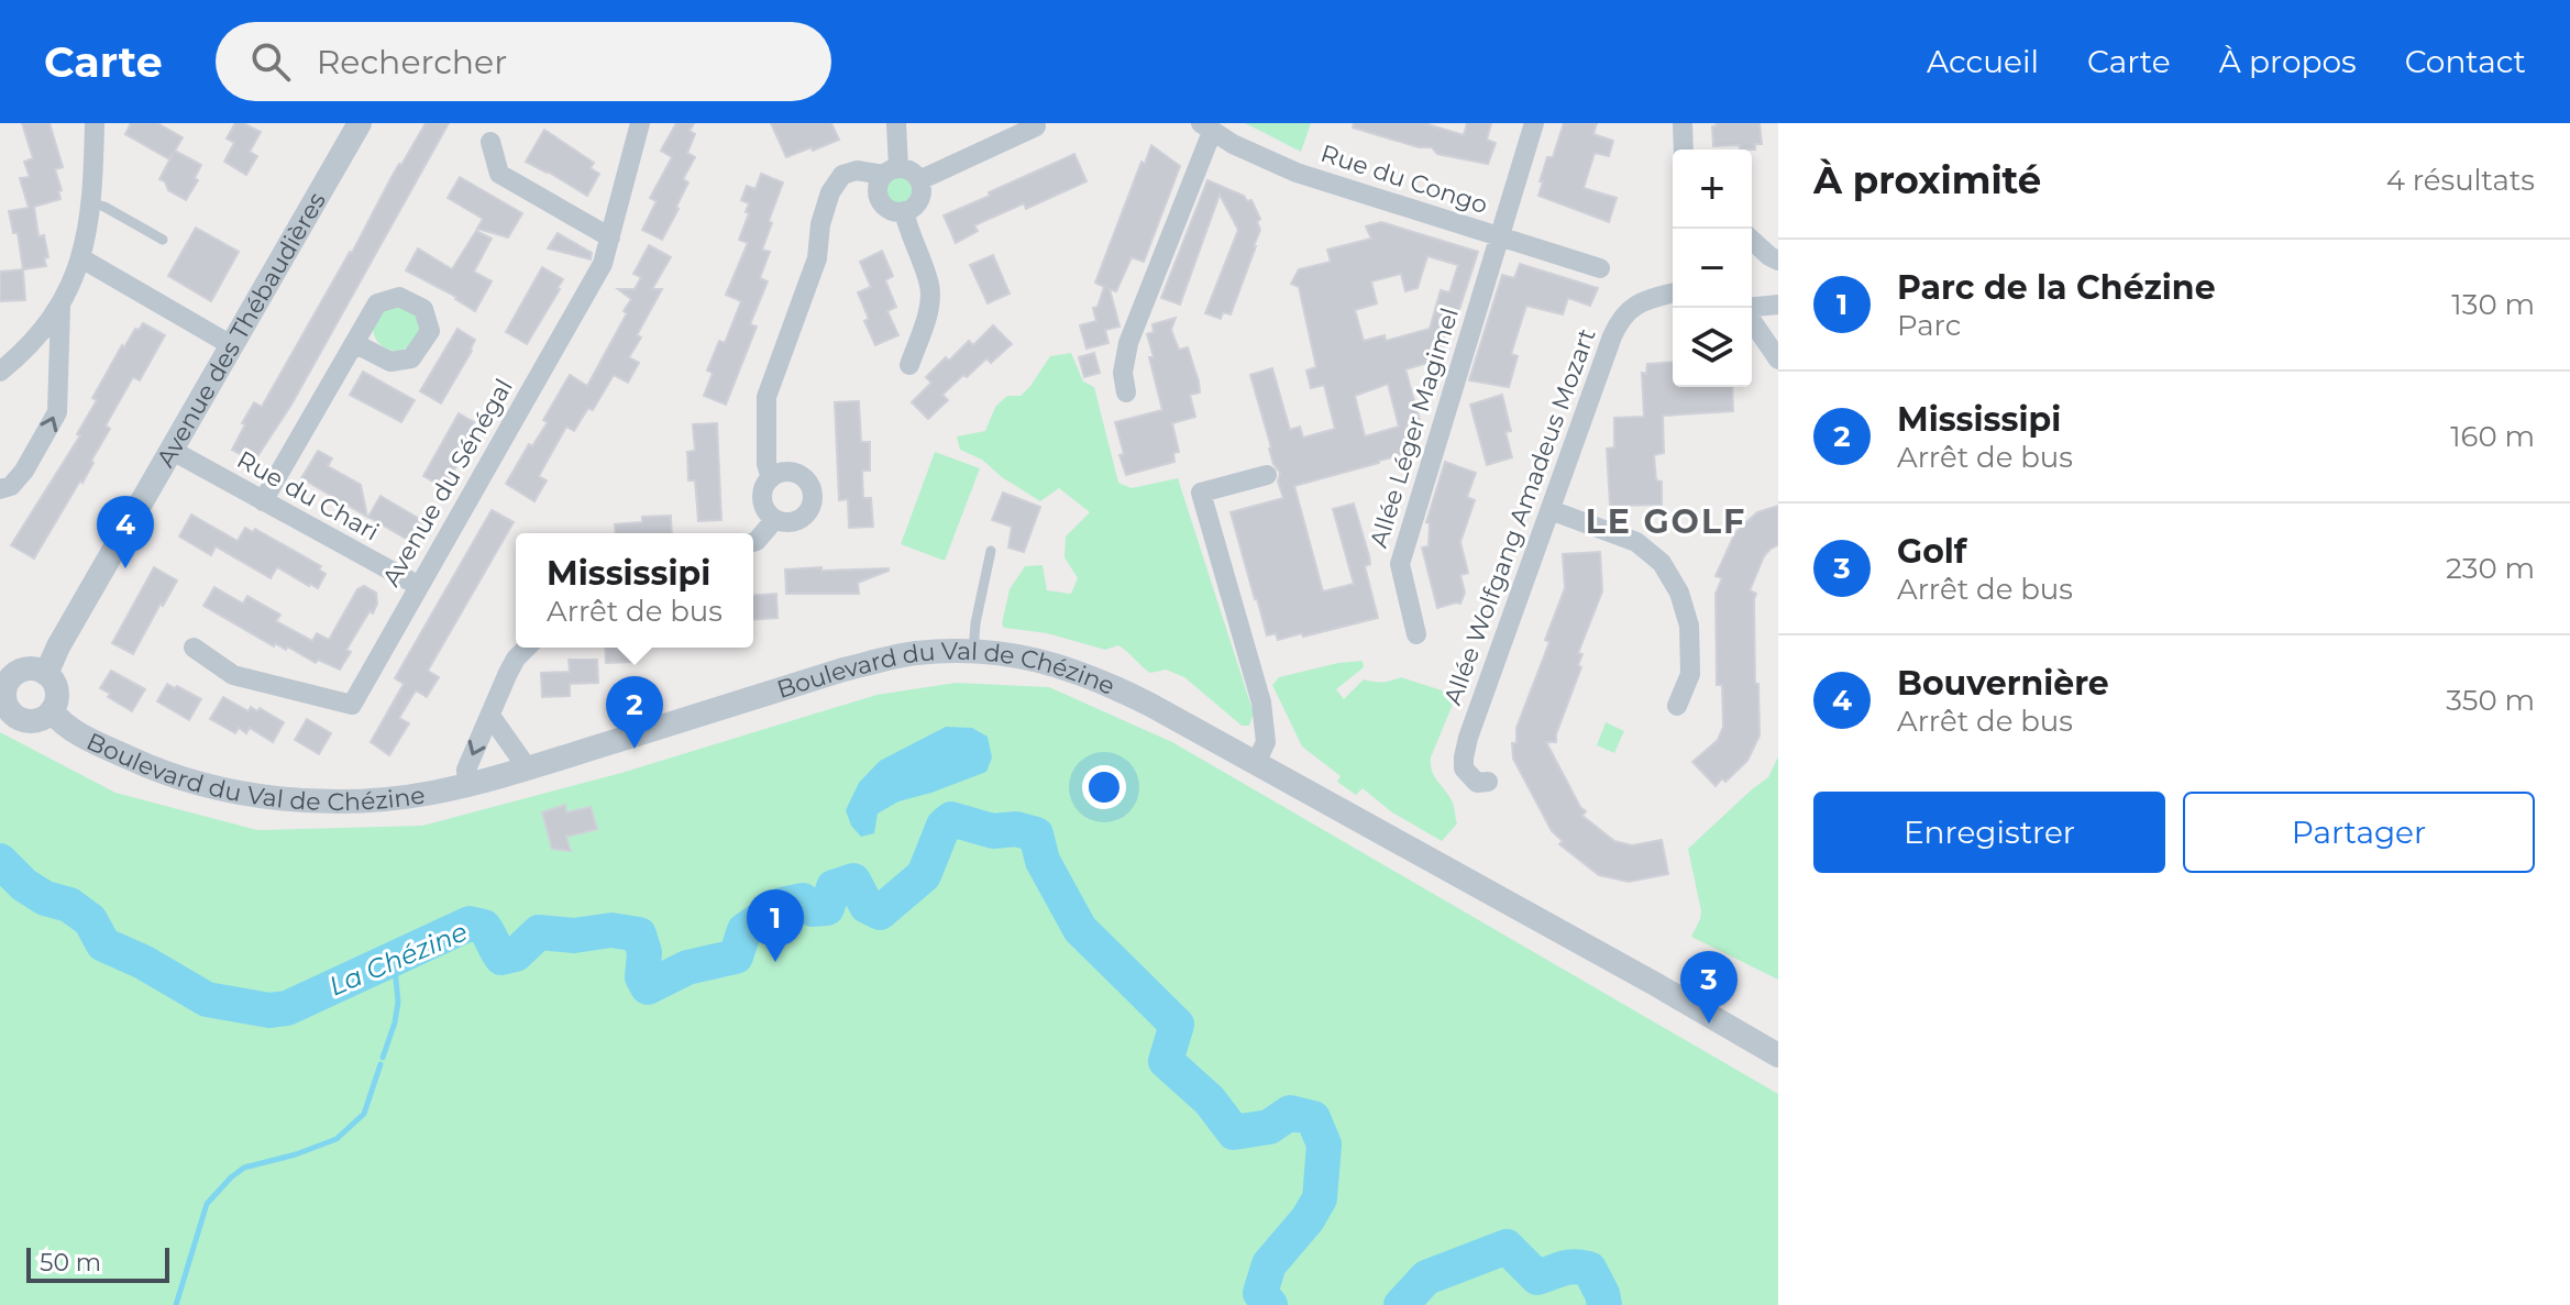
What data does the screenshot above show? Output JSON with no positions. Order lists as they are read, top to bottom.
{
  "streets": {
    "street": [
      "Rue du Congo",
      "Avenue des Thébaudières",
      "Allée Léger Magimel",
      "Avenue du Sénégal",
      "Rue du Chari",
      "Allée Wolfgang Amadeus Mozart",
      "Boulevard du Val de Chézine"
    ]
  },
  "crossings": [
    ["Rue du Congo", "Allée Léger Magimel"],
    ["Avenue des Thébaudières", "Rue du Chari"],
    ["Avenue des Thébaudières", "Boulevard du Val de Chézine"],
    ["Avenue du Sénégal", "Rue du Chari"]
  ],
  "districts": ["LE GOLF"],
  "water": ["La Chézine"],
  "scale_bar": "50 m",
  "page": {
    "header": "Carte",
    "search": "Rechercher",
    "nav": [
      "Accueil",
      "Carte",
      "À propos",
      "Contact"
    ],
    "heading": ["À proximité", "4 résultats"],
    "map_buttons": ["+", "−"],
    "list": [
      {
        "mark": "1",
        "name": "Parc de la Chézine",
        "note": "Parc",
        "value": "130 m"
      },
      {
        "mark": "2",
        "name": "Mississipi",
        "note": "Arrêt de bus",
        "value": "160 m"
      },
      {
        "mark": "3",
        "name": "Golf",
        "note": "Arrêt de bus",
        "value": "230 m"
      },
      {
        "mark": "4",
        "name": "Bouvernière",
        "note": "Arrêt de bus",
        "value": "350 m"
      }
    ],
    "pins": [
      "4",
      "2",
      "1",
      "3"
    ],
    "popup": ["Mississipi", "Arrêt de bus"],
    "buttons": ["Enregistrer", "Partager"],
    "scale": "50 m"
  }
}
